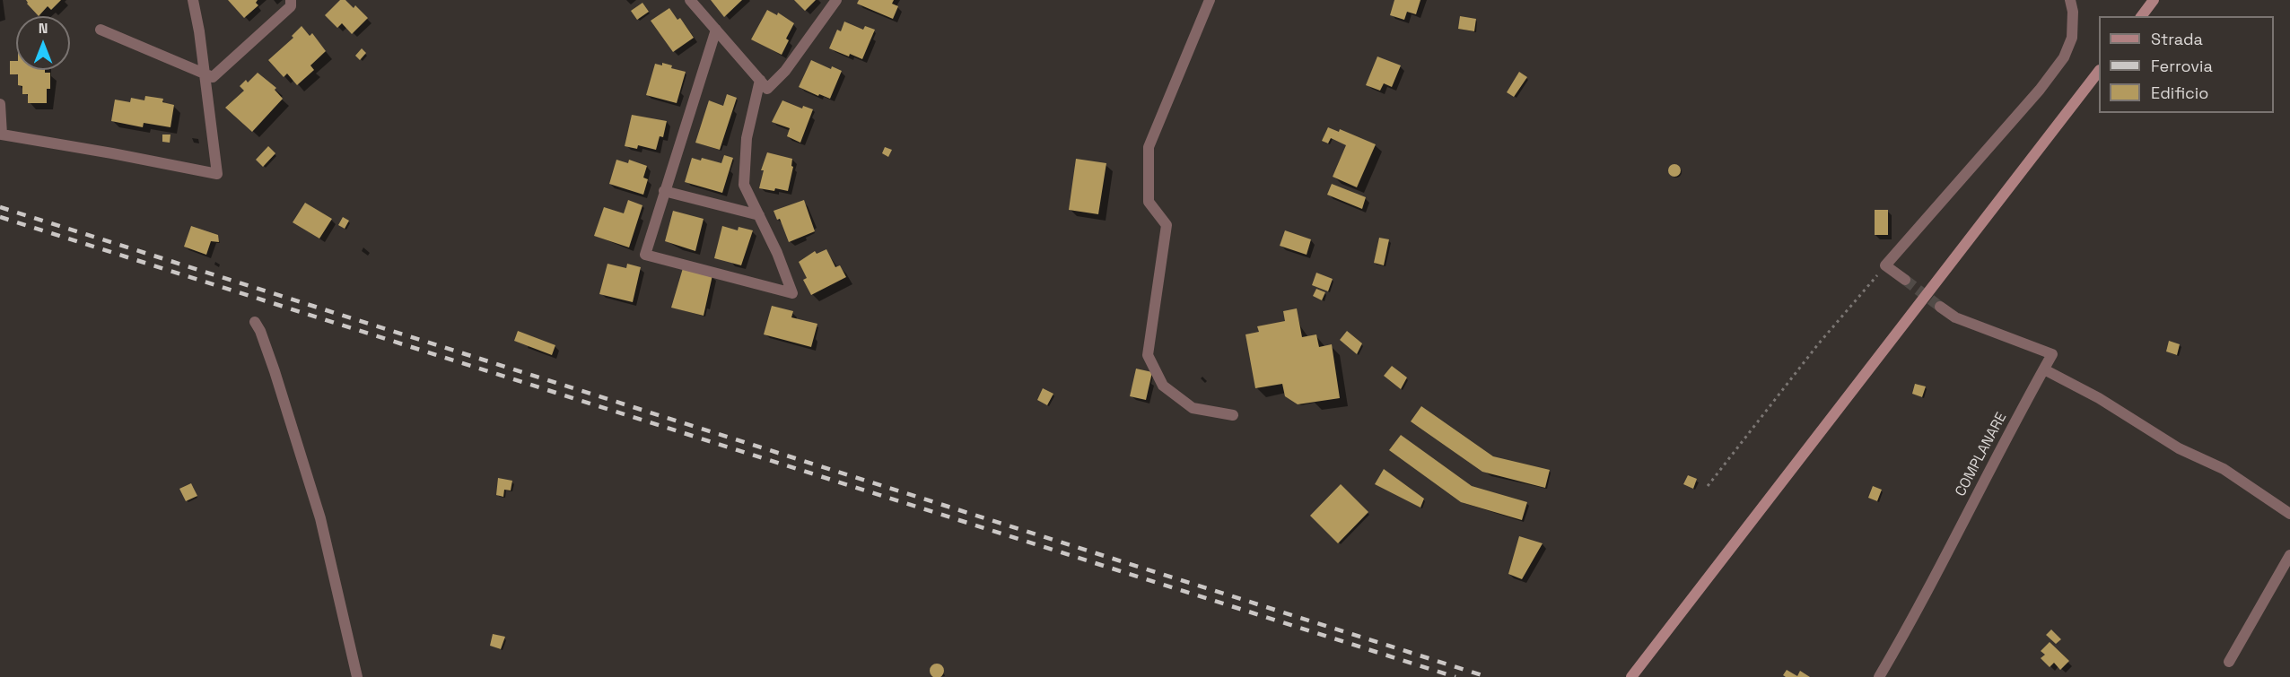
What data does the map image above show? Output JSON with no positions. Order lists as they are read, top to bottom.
{
  "streets": {
    "street": ["COMPLANARE"]
  },
  "legend": ["Strada", "Ferrovia", "Edificio"],
  "north": "top"
}
